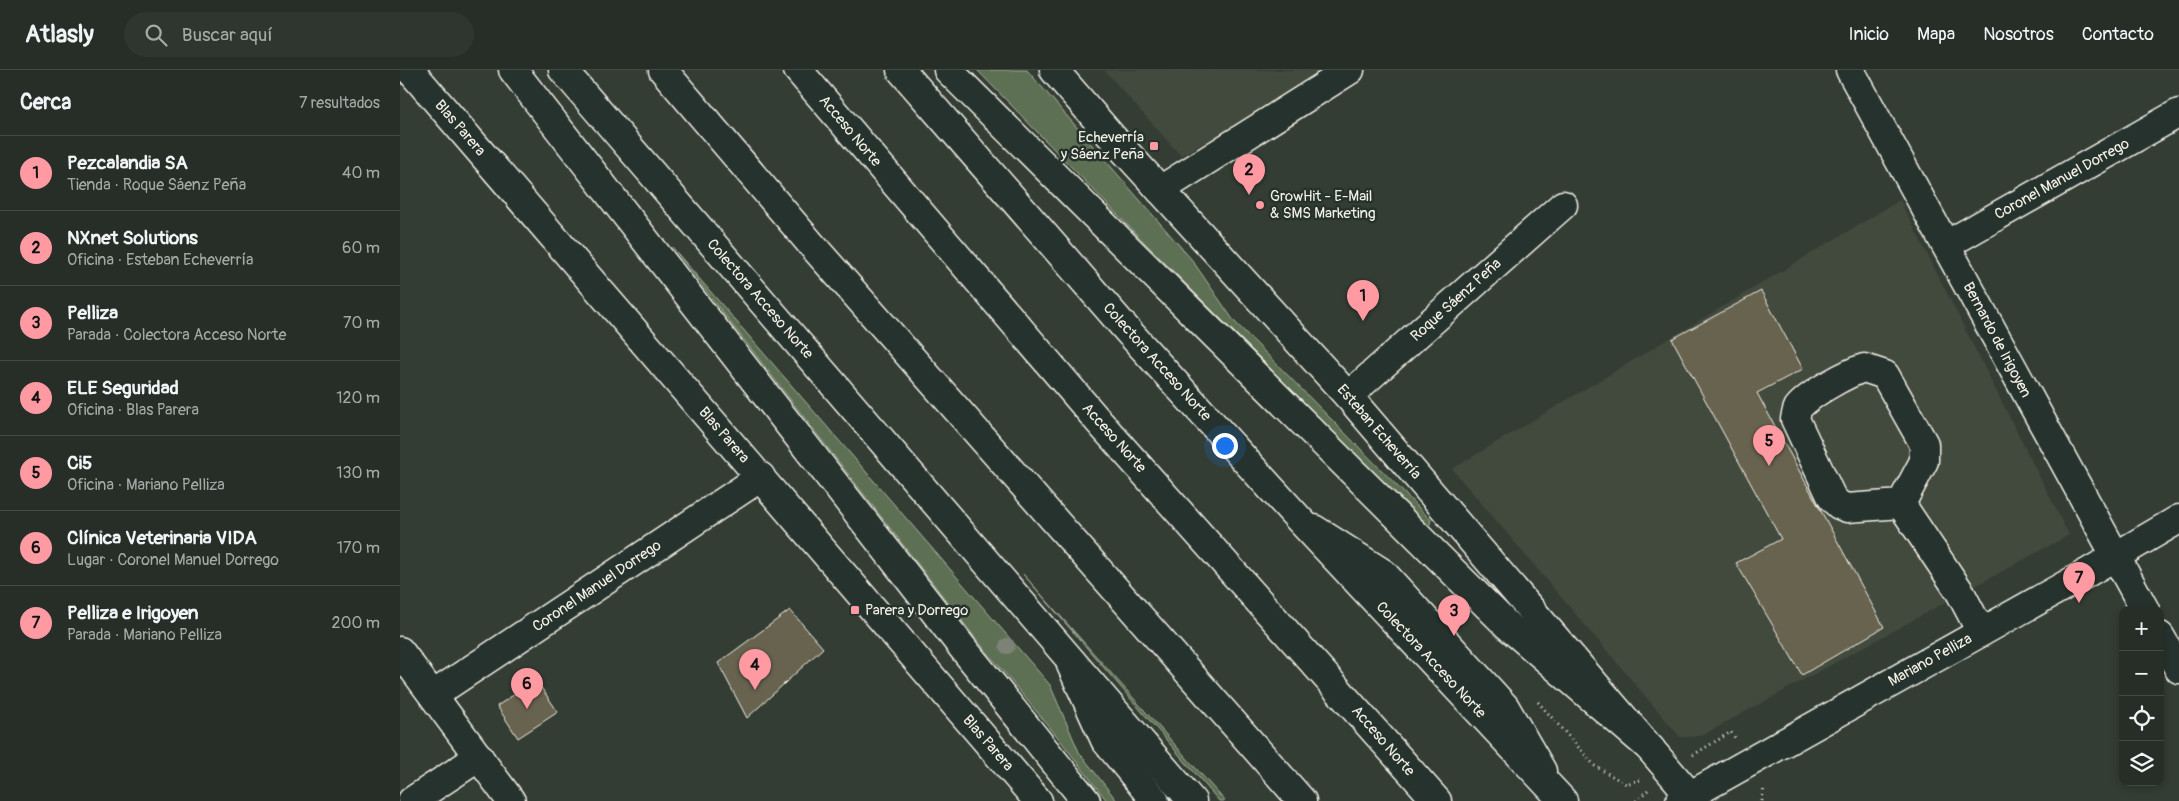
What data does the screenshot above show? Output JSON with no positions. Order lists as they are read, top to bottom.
{
  "streets": {
    "main road": [
      "Blas Parera",
      "Acceso Norte",
      "Coronel Manuel Dorrego",
      "Colectora Acceso Norte",
      "Roque Sáenz Peña",
      "Bernardo de Irigoyen",
      "Esteban Echeverría",
      "Mariano Pelliza"
    ]
  },
  "crossings": [
    ["Blas Parera", "Coronel Manuel Dorrego"],
    ["Coronel Manuel Dorrego", "Bernardo de Irigoyen"],
    ["Roque Sáenz Peña", "Esteban Echeverría"],
    ["Bernardo de Irigoyen", "Mariano Pelliza"],
    ["Esteban Echeverría", "Mariano Pelliza"]
  ],
  "places": {
    "transit": ["Echeverría y Sáenz Peña", "Parera y Dorrego"],
    "other": ["GrowHit - E-Mail & SMS Marketing"]
  },
  "page": {
    "header": "Atlasly",
    "search": "Buscar aquí",
    "nav": [
      "Inicio",
      "Mapa",
      "Nosotros",
      "Contacto"
    ],
    "heading": ["Cerca", "7 resultados"],
    "list": [
      {
        "mark": "1",
        "name": "Pezcalandia SA",
        "note": "Tienda · Roque Sáenz Peña",
        "value": "40 m"
      },
      {
        "mark": "2",
        "name": "NXnet Solutions",
        "note": "Oficina · Esteban Echeverría",
        "value": "60 m"
      },
      {
        "mark": "3",
        "name": "Pelliza",
        "note": "Parada · Colectora Acceso Norte",
        "value": "70 m"
      },
      {
        "mark": "4",
        "name": "ELE Seguridad",
        "note": "Oficina · Blas Parera",
        "value": "120 m"
      },
      {
        "mark": "5",
        "name": "Ci5",
        "note": "Oficina · Mariano Pelliza",
        "value": "130 m"
      },
      {
        "mark": "6",
        "name": "Clínica Veterinaria VIDA",
        "note": "Lugar · Coronel Manuel Dorrego",
        "value": "170 m"
      },
      {
        "mark": "7",
        "name": "Pelliza e Irigoyen",
        "note": "Parada · Mariano Pelliza",
        "value": "200 m"
      }
    ],
    "pins": [
      "2",
      "1",
      "5",
      "7",
      "3",
      "4",
      "6"
    ],
    "map_buttons": ["+", "−"]
  }
}
